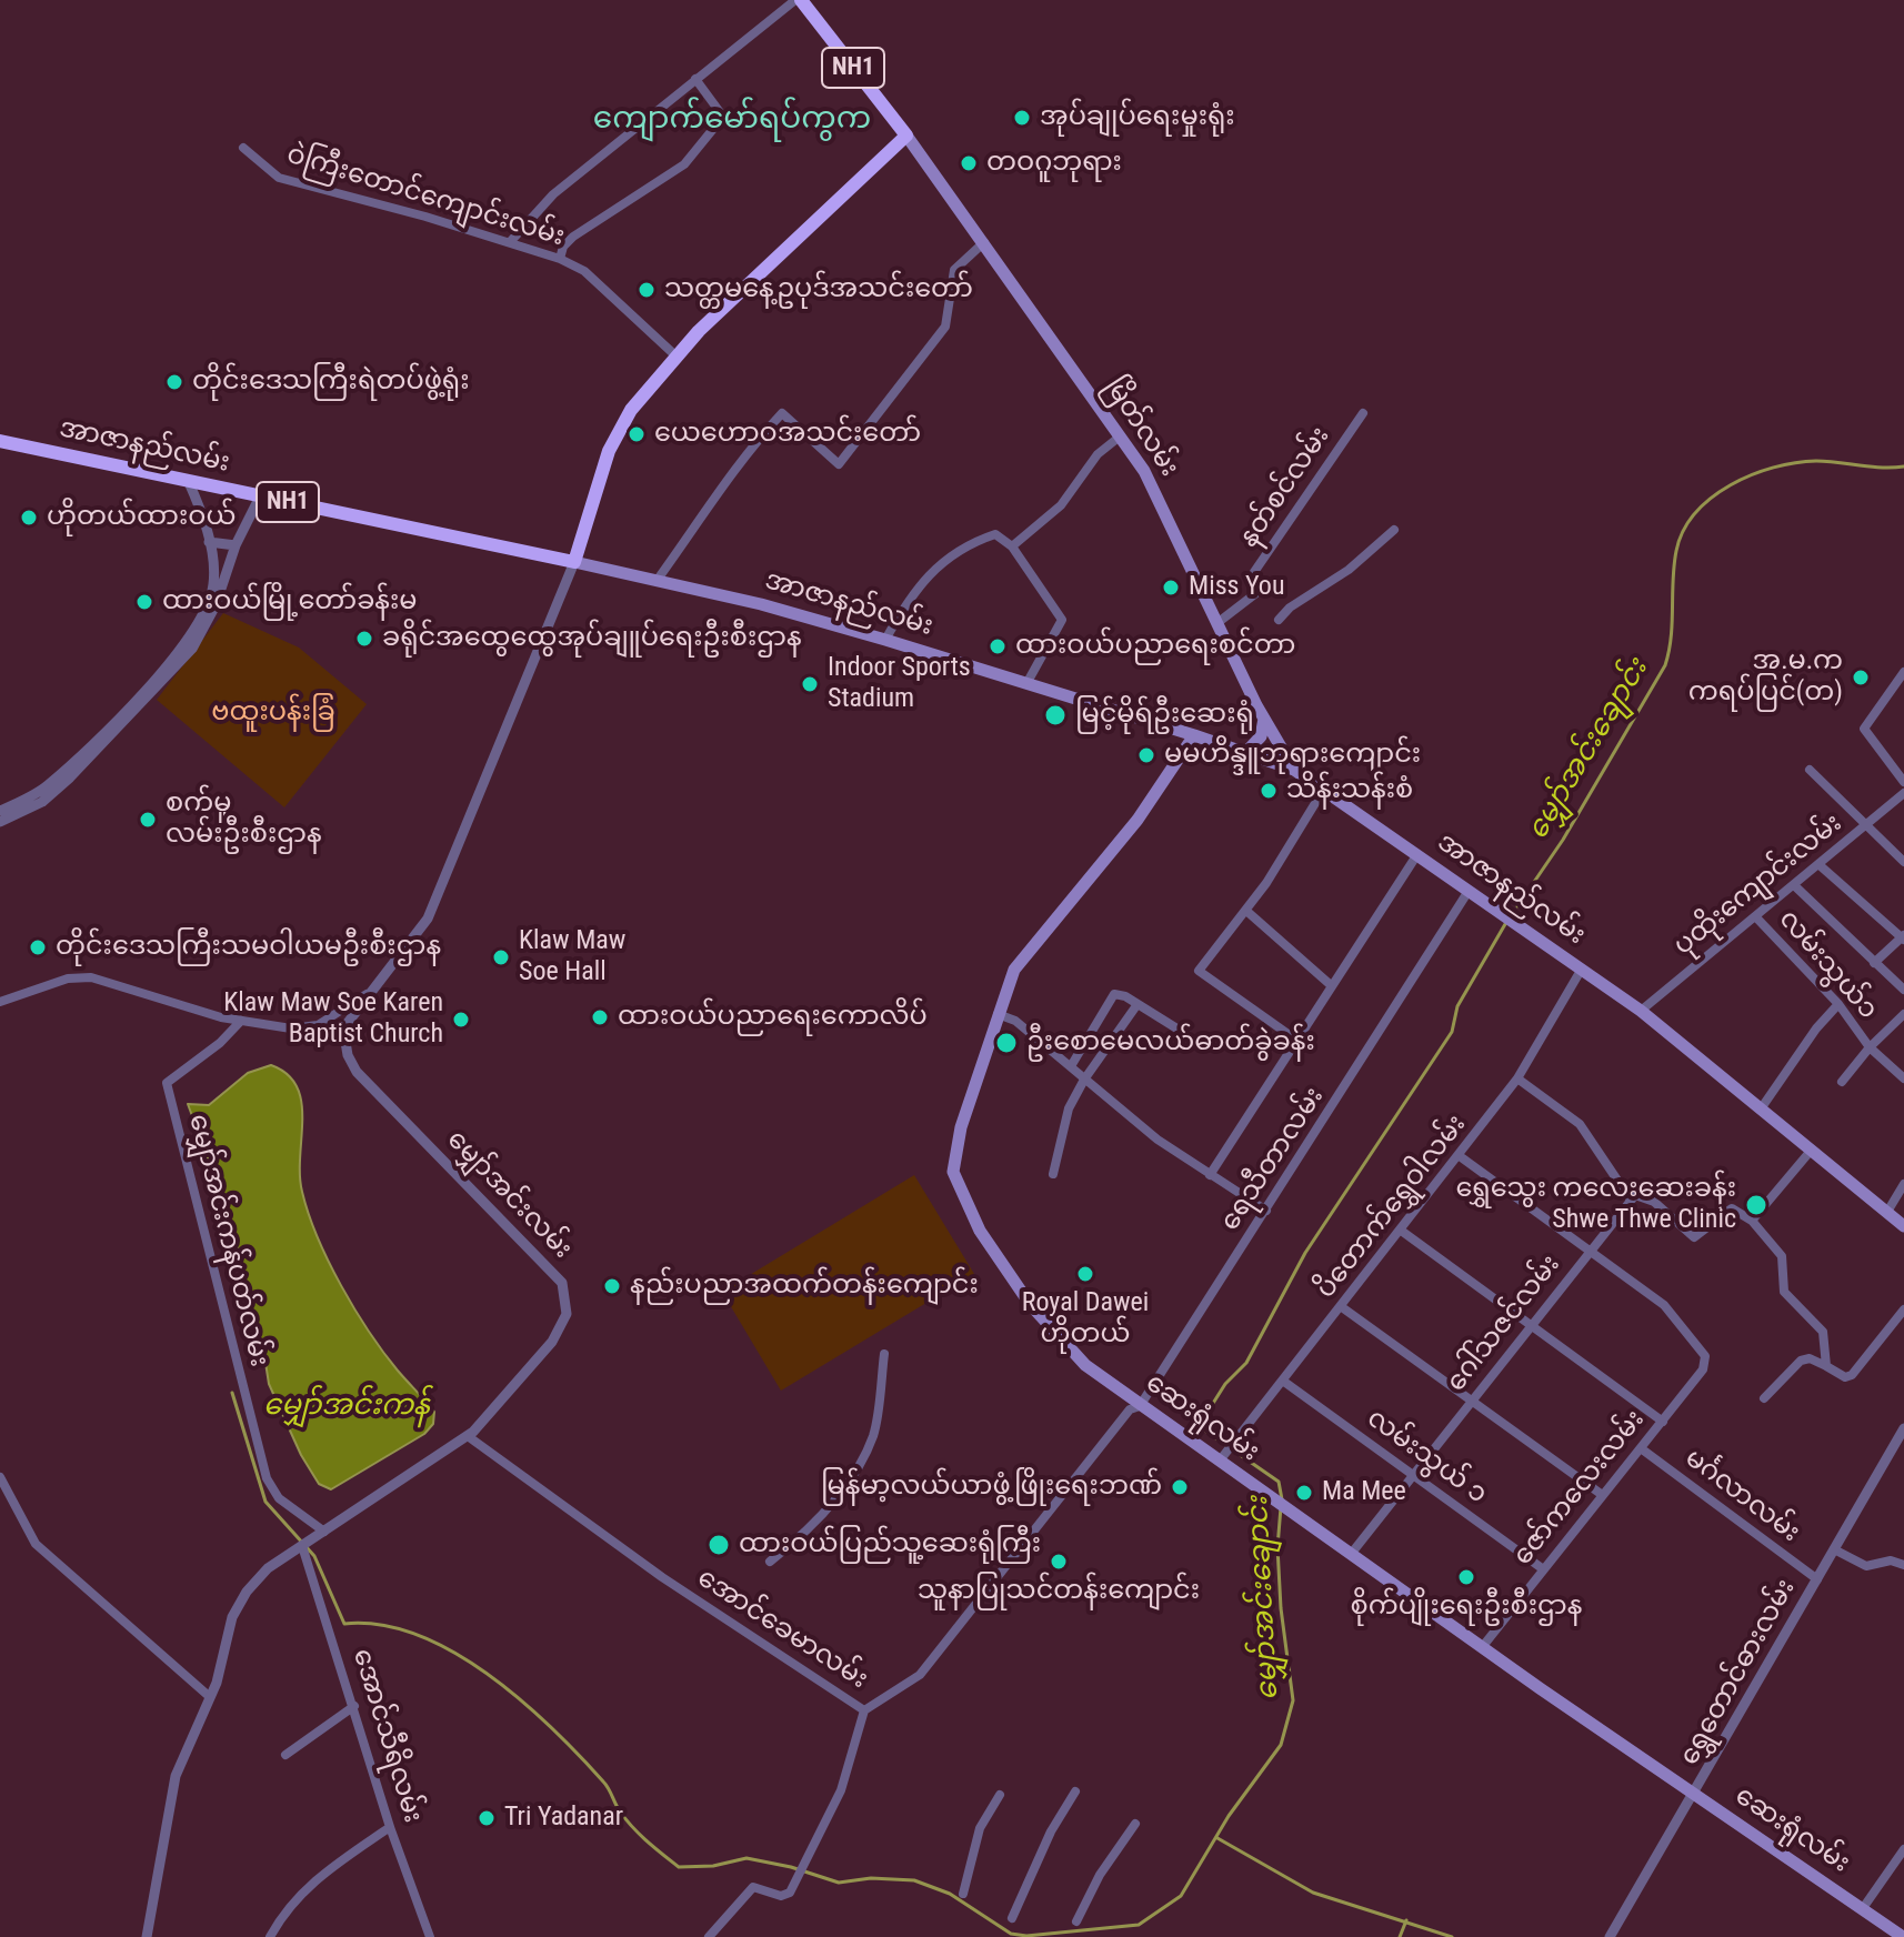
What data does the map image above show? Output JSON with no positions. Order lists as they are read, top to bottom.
{
  "streets": {
    "highway": ["NH1", "အာဇာနည်လမ်း"],
    "main road": ["မြိတ်လမ်း", "ဆေးရုံလမ်း"],
    "street": [
      "ဝဲကြီးတောင်ကျောင်းလမ်း",
      "နတ်စင်လမ်း",
      "ပုထိုးကျောင်းလမ်း",
      "လမ်းသွယ်၁",
      "ရေသီတာလမ်း",
      "မျှော်အင်းလမ်း",
      "ပိတောက်ရွှေဝါလမ်း",
      "မျှော်အင်းကန်ပတ်လမ်း",
      "ဂေါ်သဇင်လမ်း",
      "လမ်းသွယ် ၁",
      "ဇော်ကလေးလမ်း",
      "မင်္ဂလာလမ်း",
      "အောင်ခေမာလမ်း",
      "ရွှေတောင်ဓားလမ်း",
      "အောင်သီရိလမ်း"
    ]
  },
  "crossings": [
    ["NH1", "မြိတ်လမ်း"],
    ["မြိတ်လမ်း", "အာဇာနည်လမ်း"],
    ["မြိတ်လမ်း", "နတ်စင်လမ်း"],
    ["အာဇာနည်လမ်း", "ပုထိုးကျောင်းလမ်း"],
    ["အာဇာနည်လမ်း", "ရေသီတာလမ်း"],
    ["အာဇာနည်လမ်း", "မျှော်အင်းလမ်း"],
    ["အာဇာနည်လမ်း", "ပိတောက်ရွှေဝါလမ်း"],
    ["အာဇာနည်လမ်း", "ဆေးရုံလမ်း"],
    ["ပုထိုးကျောင်းလမ်း", "လမ်းသွယ်၁"],
    ["ရေသီတာလမ်း", "ဆေးရုံလမ်း"],
    ["ရေသီတာလမ်း", "အောင်ခေမာလမ်း"],
    ["မျှော်အင်းလမ်း", "မျှော်အင်းကန်ပတ်လမ်း"],
    ["မျှော်အင်းလမ်း", "အောင်ခေမာလမ်း"],
    ["မျှော်အင်းလမ်း", "အောင်သီရိလမ်း"],
    ["ပိတောက်ရွှေဝါလမ်း", "ဆေးရုံလမ်း"],
    ["ပိတောက်ရွှေဝါလမ်း", "လမ်းသွယ် ၁"],
    ["ဂေါ်သဇင်လမ်း", "ဆေးရုံလမ်း"],
    ["ဂေါ်သဇင်လမ်း", "လမ်းသွယ် ၁"],
    ["ဂေါ်သဇင်လမ်း", "ဇော်ကလေးလမ်း"],
    ["ဆေးရုံလမ်း", "ဇော်ကလေးလမ်း"],
    ["ဆေးရုံလမ်း", "အောင်ခေမာလမ်း"],
    ["ဆေးရုံလမ်း", "ရွှေတောင်ဓားလမ်း"],
    ["လမ်းသွယ် ၁", "ဇော်ကလေးလမ်း"],
    ["ဇော်ကလေးလမ်း", "မင်္ဂလာလမ်း"],
    ["မင်္ဂလာလမ်း", "ရွှေတောင်ဓားလမ်း"]
  ],
  "districts": ["ကျောက်မော်ရပ်ကွက"],
  "water": ["မျှော်အင်းချောင်း", "မျှော်အင်းကန်"],
  "parks": ["ဗထူးပန်းခြံ"],
  "places": [
    "အုပ်ချုပ်ရေးမှုးရုံး",
    "တဝဂူဘုရား",
    "သတ္တမနေ့ဥပုဒ်အသင်းတော်",
    "တိုင်းဒေသကြီးရဲတပ်ဖွဲ့ရုံး",
    "ယေဟောဝအသင်းတော်",
    "ဟိုတယ်ထားဝယ်",
    "Miss You",
    "ထားဝယ်မြို့တော်ခန်းမ",
    "ခရိုင်အထွေထွေအုပ်ချူပ်ရေးဦးစီးဌာန",
    "ထားဝယ်ပညာရေးစင်တာ",
    "အ.မ.က ကရပ်ပြင်(တ)",
    "Indoor Sports Stadium",
    "မြင့်မိုရ်ဦးဆေးရုံ",
    "မမဟိန္ဒူဘုရားကျောင်း",
    "သိန်းသန်းစံ",
    "စက်မူ လမ်းဦးစီးဌာန",
    "တိုင်းဒေသကြီးသမဝါယမဦးစီးဌာန",
    "Klaw Maw Soe Hall",
    "ထားဝယ်ပညာရေးကောလိပ်",
    "Klaw Maw Soe Karen Baptist Church",
    "ဦးစောမေလယ်ဓာတ်ခွဲခန်း",
    "ရွှေသွေး ကလေးဆေးခန်း Shwe Thwe Clinic",
    "Royal Dawei ဟိုတယ်",
    "နည်းပညာအထက်တန်းကျောင်း",
    "မြန်မာ့လယ်ယာဖွံ့ဖြိုးရေးဘဏ်",
    "Ma Mee",
    "ထားဝယ်ပြည်သူ့ဆေးရုံကြီး",
    "သူနာပြုသင်တန်းကျောင်း",
    "စိုက်ပျိုးရေးဦးစီးဌာန",
    "Tri Yadanar"
  ]
}
